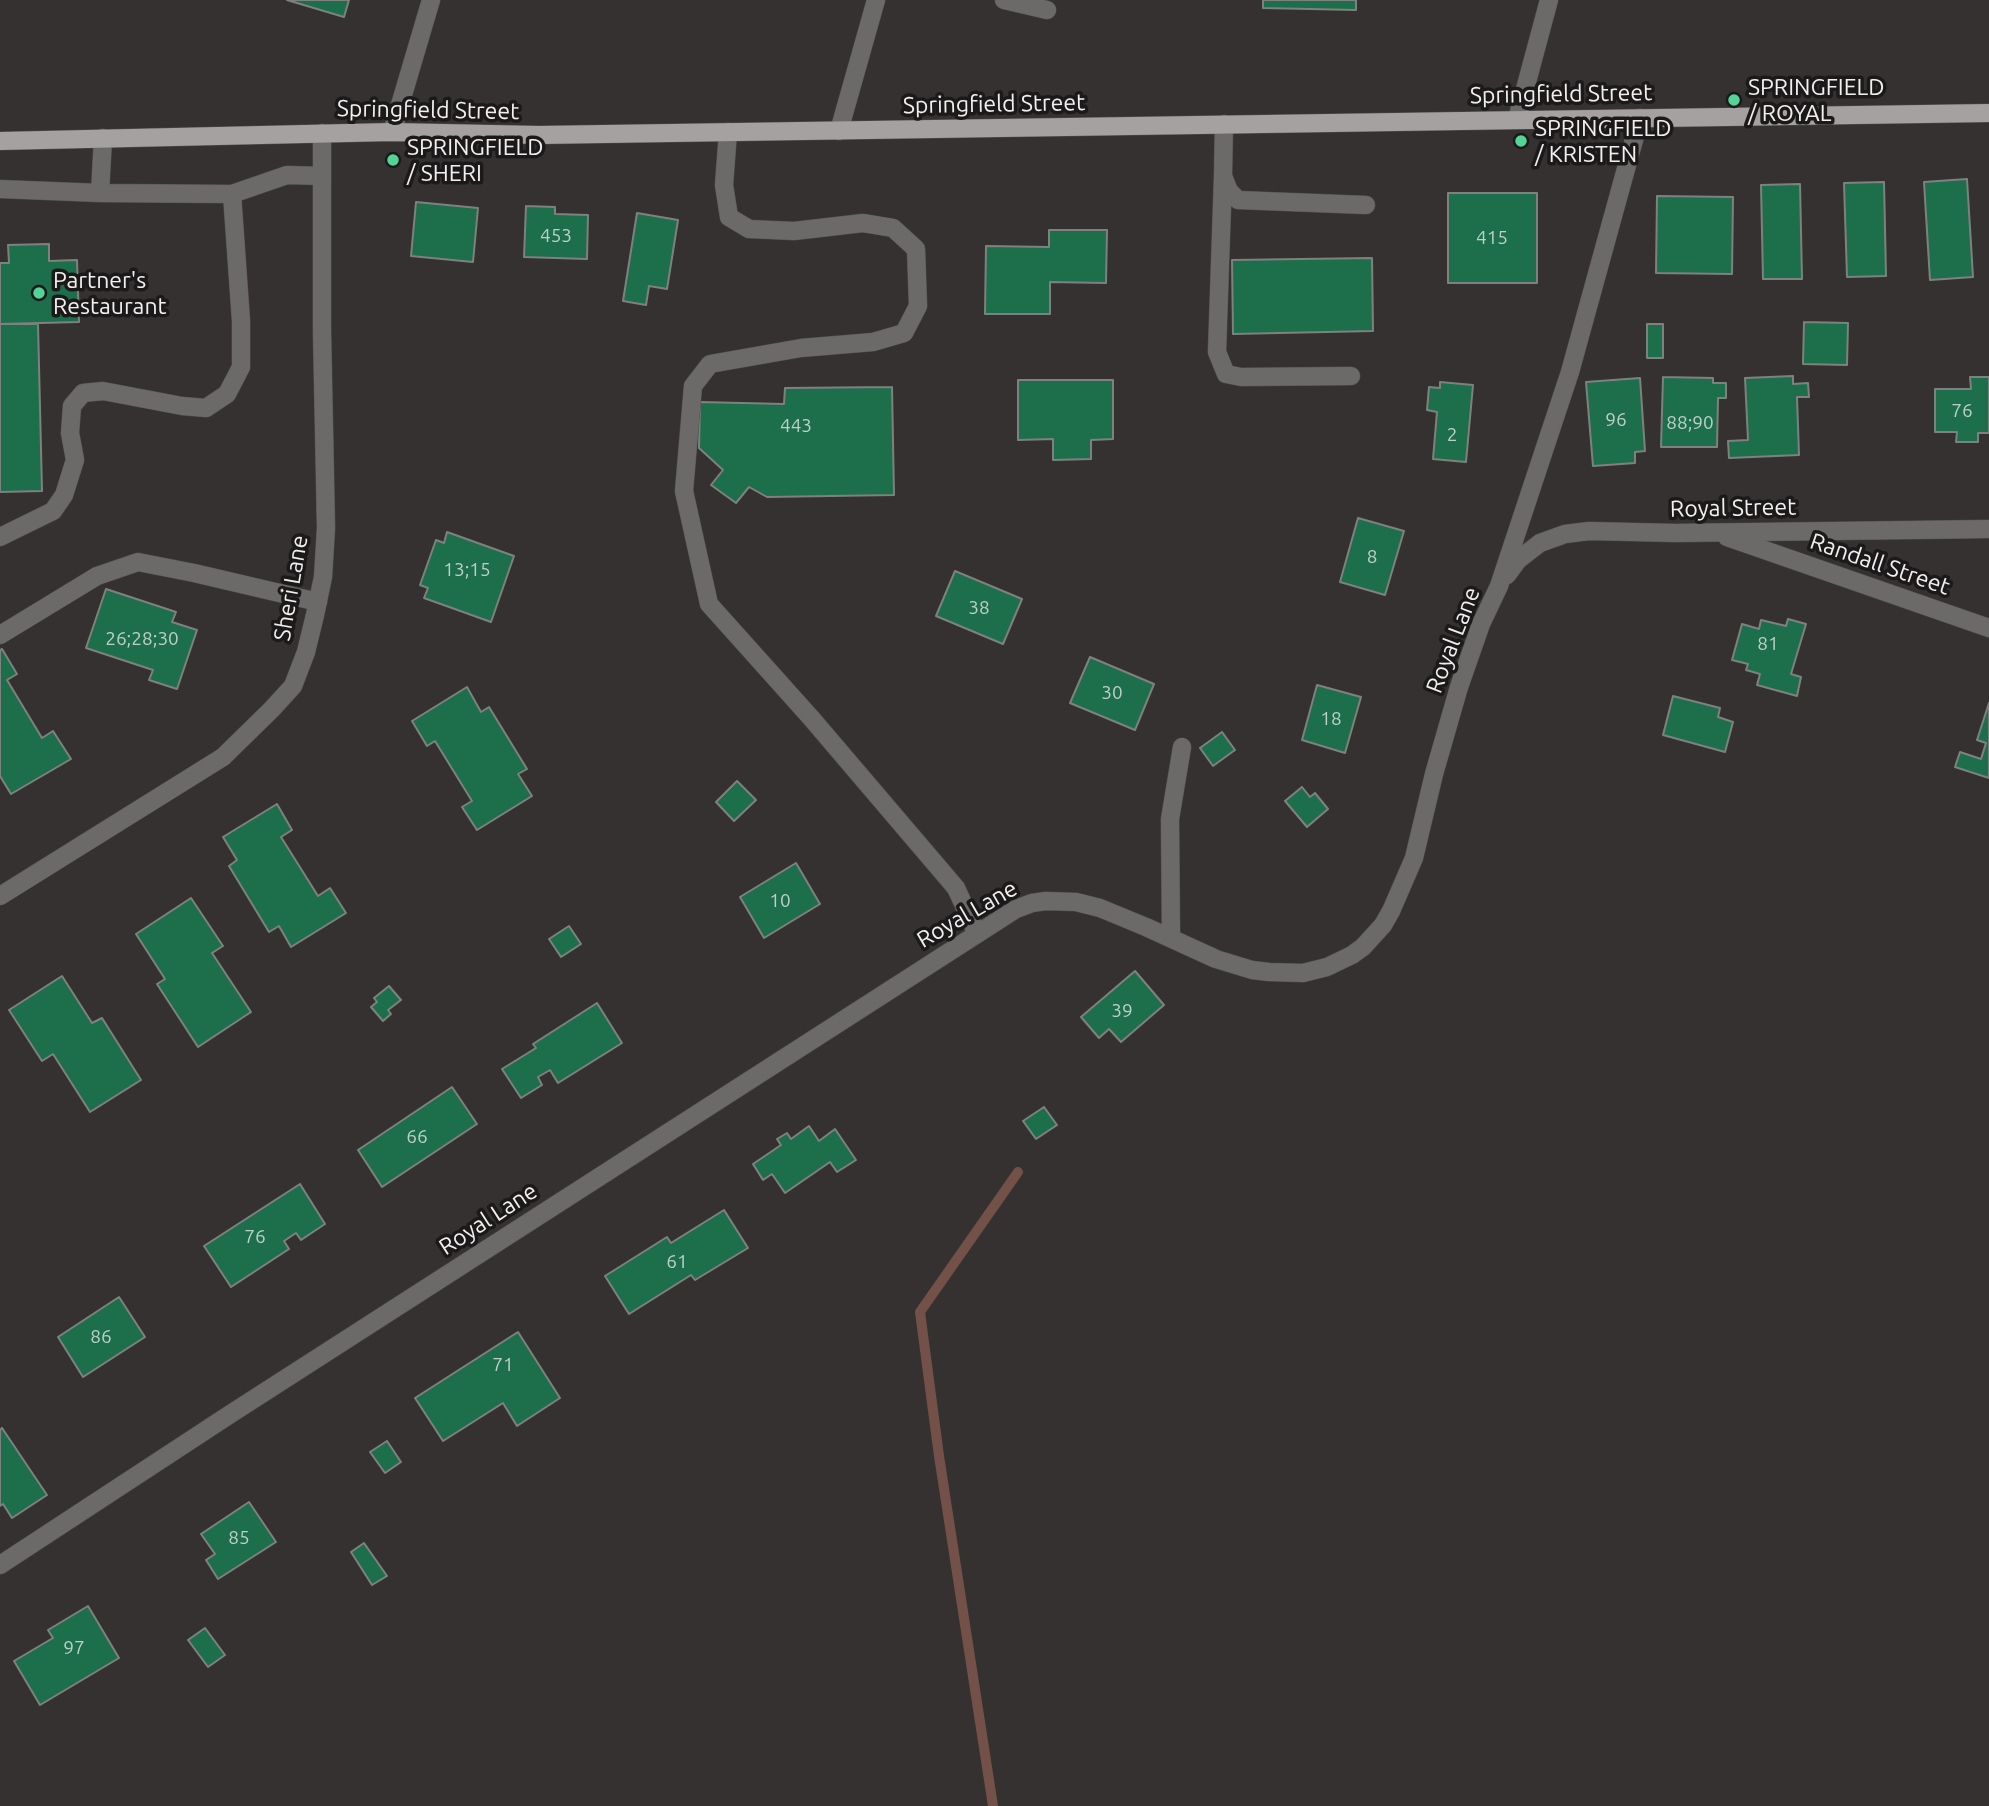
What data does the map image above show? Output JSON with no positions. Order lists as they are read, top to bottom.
{
  "streets": {
    "main road": ["Springfield Street"],
    "street": [
      "Royal Street",
      "Randall Street",
      "Sheri Lane",
      "Royal Lane"
    ]
  },
  "crossings": [
    ["Springfield Street", "Sheri Lane"],
    ["Springfield Street", "Royal Lane"],
    ["Royal Street", "Randall Street"],
    ["Royal Street", "Royal Lane"]
  ],
  "places": [
    "SPRINGFIELD / ROYAL",
    "SPRINGFIELD / KRISTEN",
    "SPRINGFIELD / SHERI",
    "Partner's Restaurant"
  ],
  "house_numbers": [
    "453",
    "415",
    "76",
    "96",
    "88;90",
    "443",
    "2",
    "8",
    "13;15",
    "38",
    "26;28;30",
    "81",
    "30",
    "18",
    "10",
    "39",
    "66",
    "76",
    "61",
    "86",
    "71",
    "85",
    "97"
  ]
}
